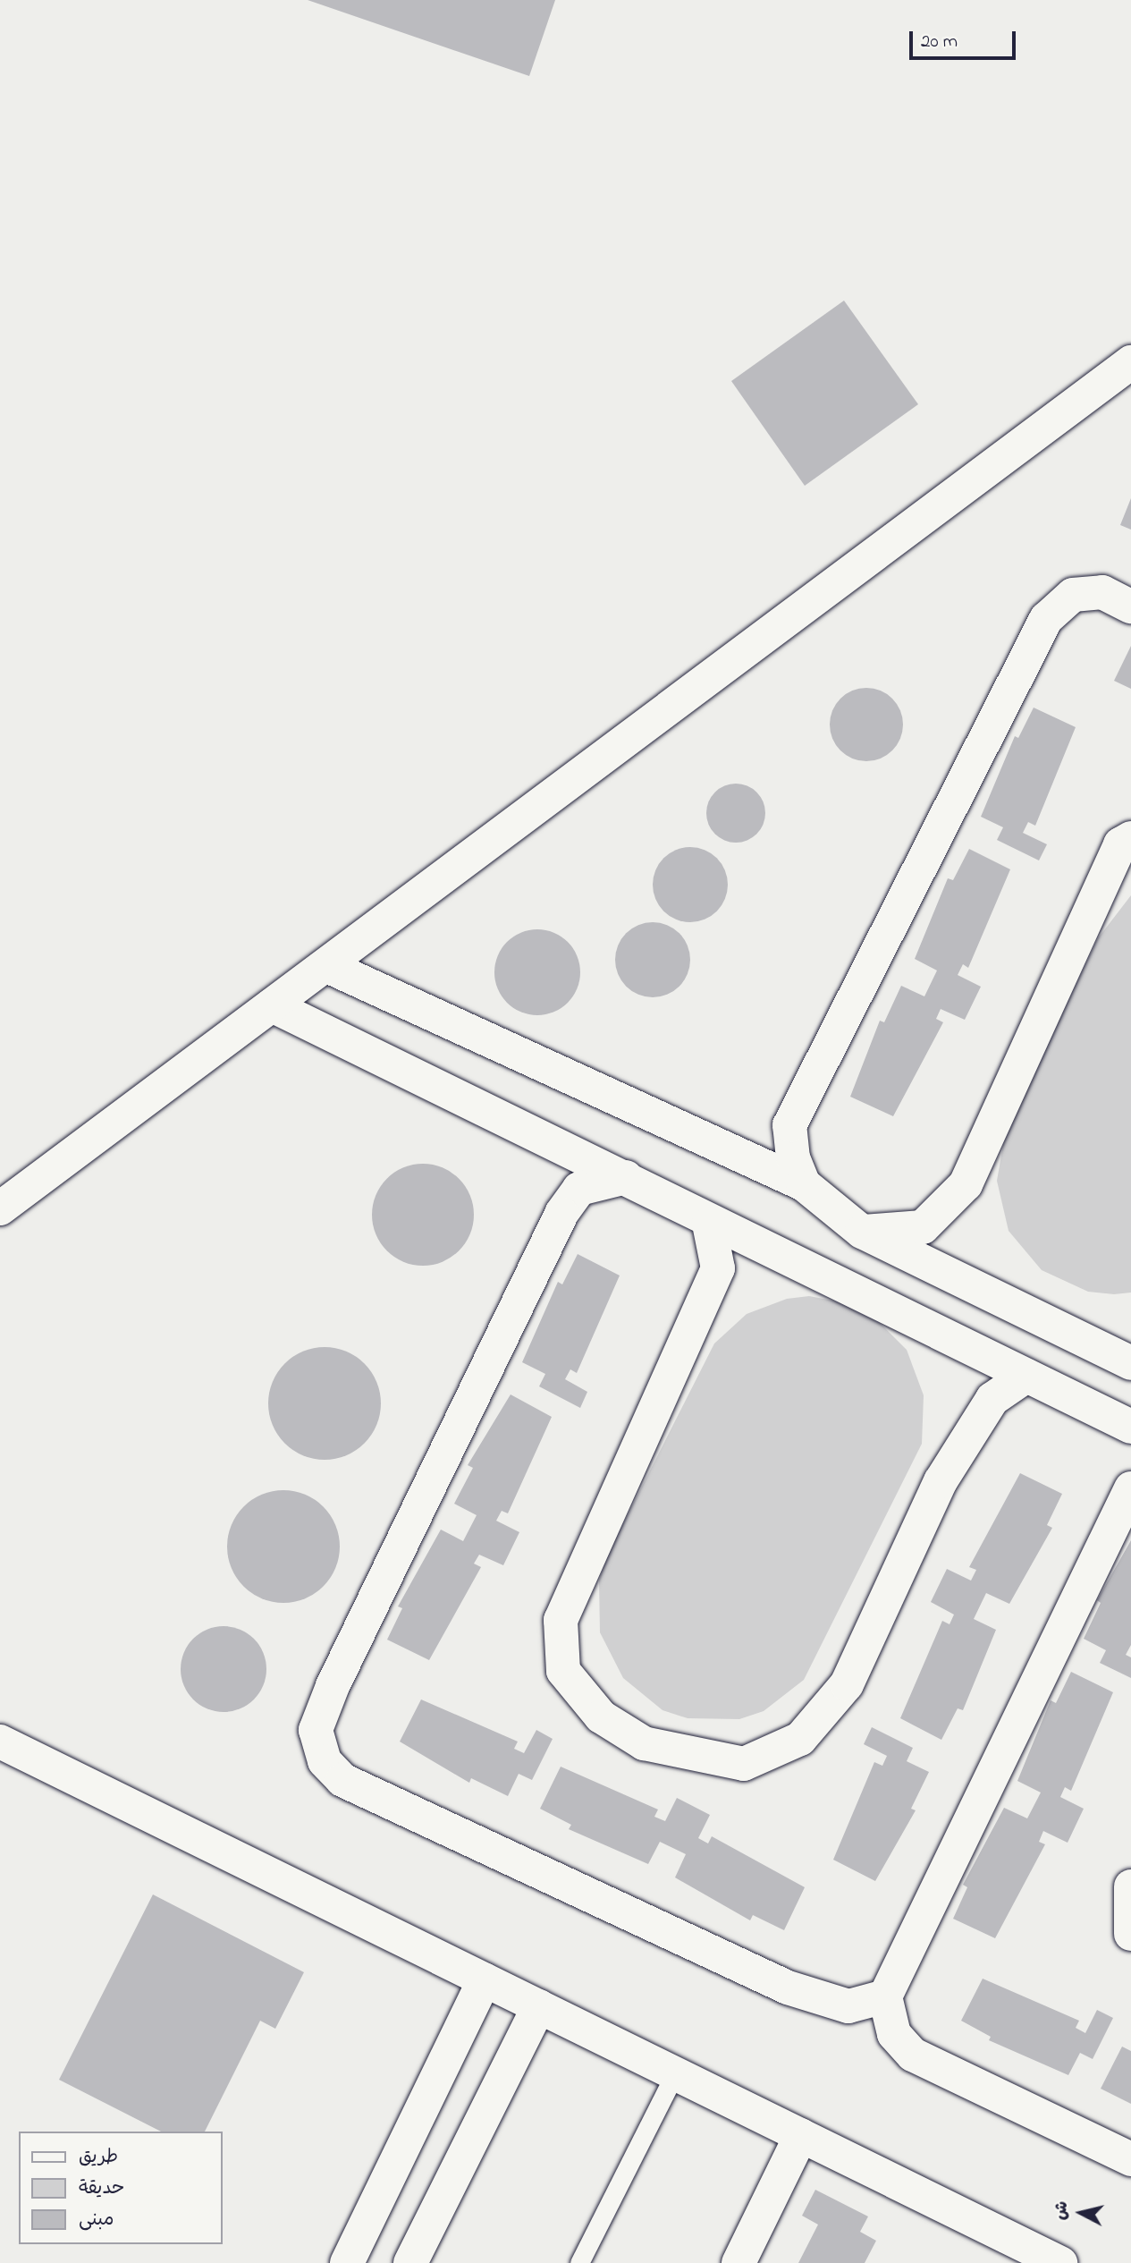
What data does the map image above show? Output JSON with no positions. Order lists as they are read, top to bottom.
{
  "legend": ["طريق", "حديقة", "مبنى"],
  "scale_bar": "20 m",
  "north": "left"
}
